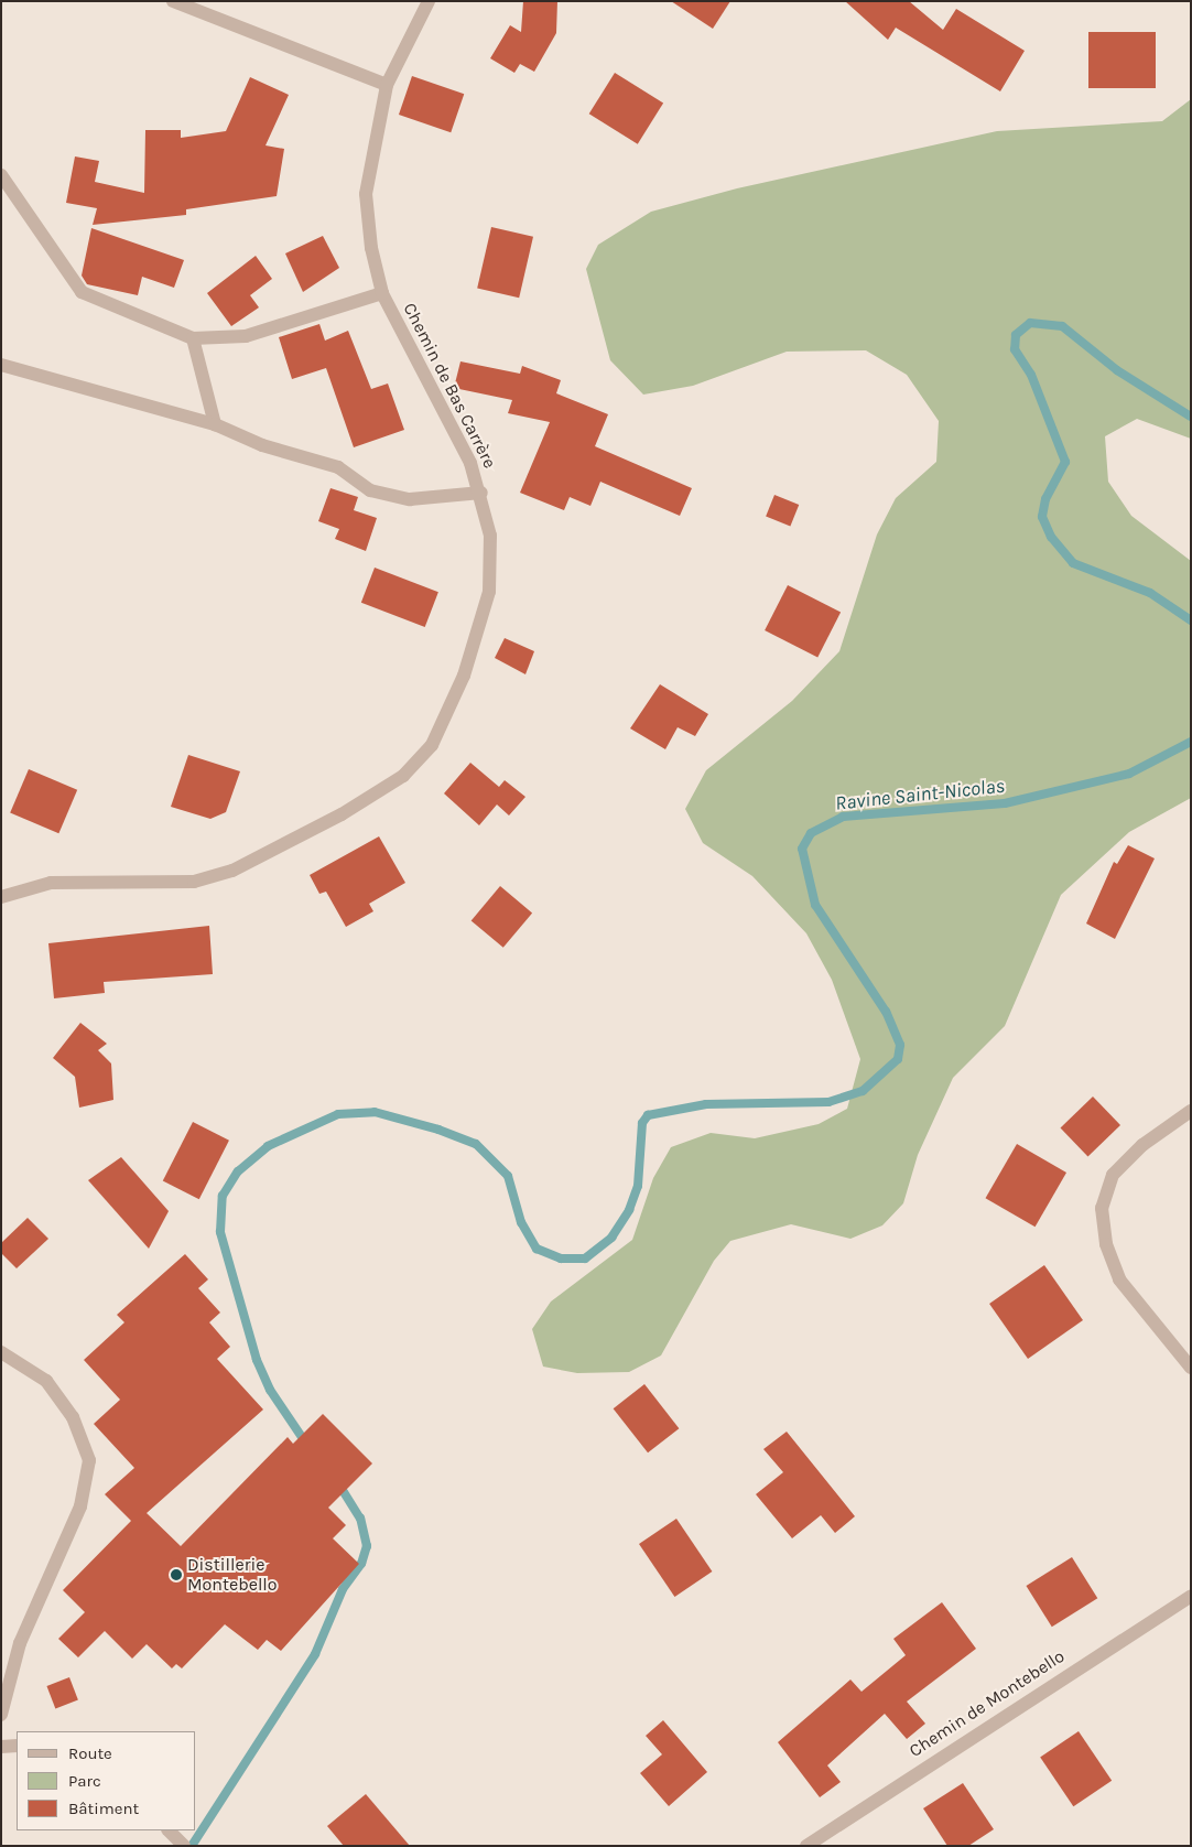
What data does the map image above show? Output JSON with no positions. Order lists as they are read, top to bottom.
{
  "streets": {
    "street": ["Chemin de Bas Carrère", "Chemin de Montebello"]
  },
  "water": ["Ravine Saint-Nicolas"],
  "places": ["Distillerie Montebello"],
  "legend": ["Route", "Parc", "Bâtiment"]
}
